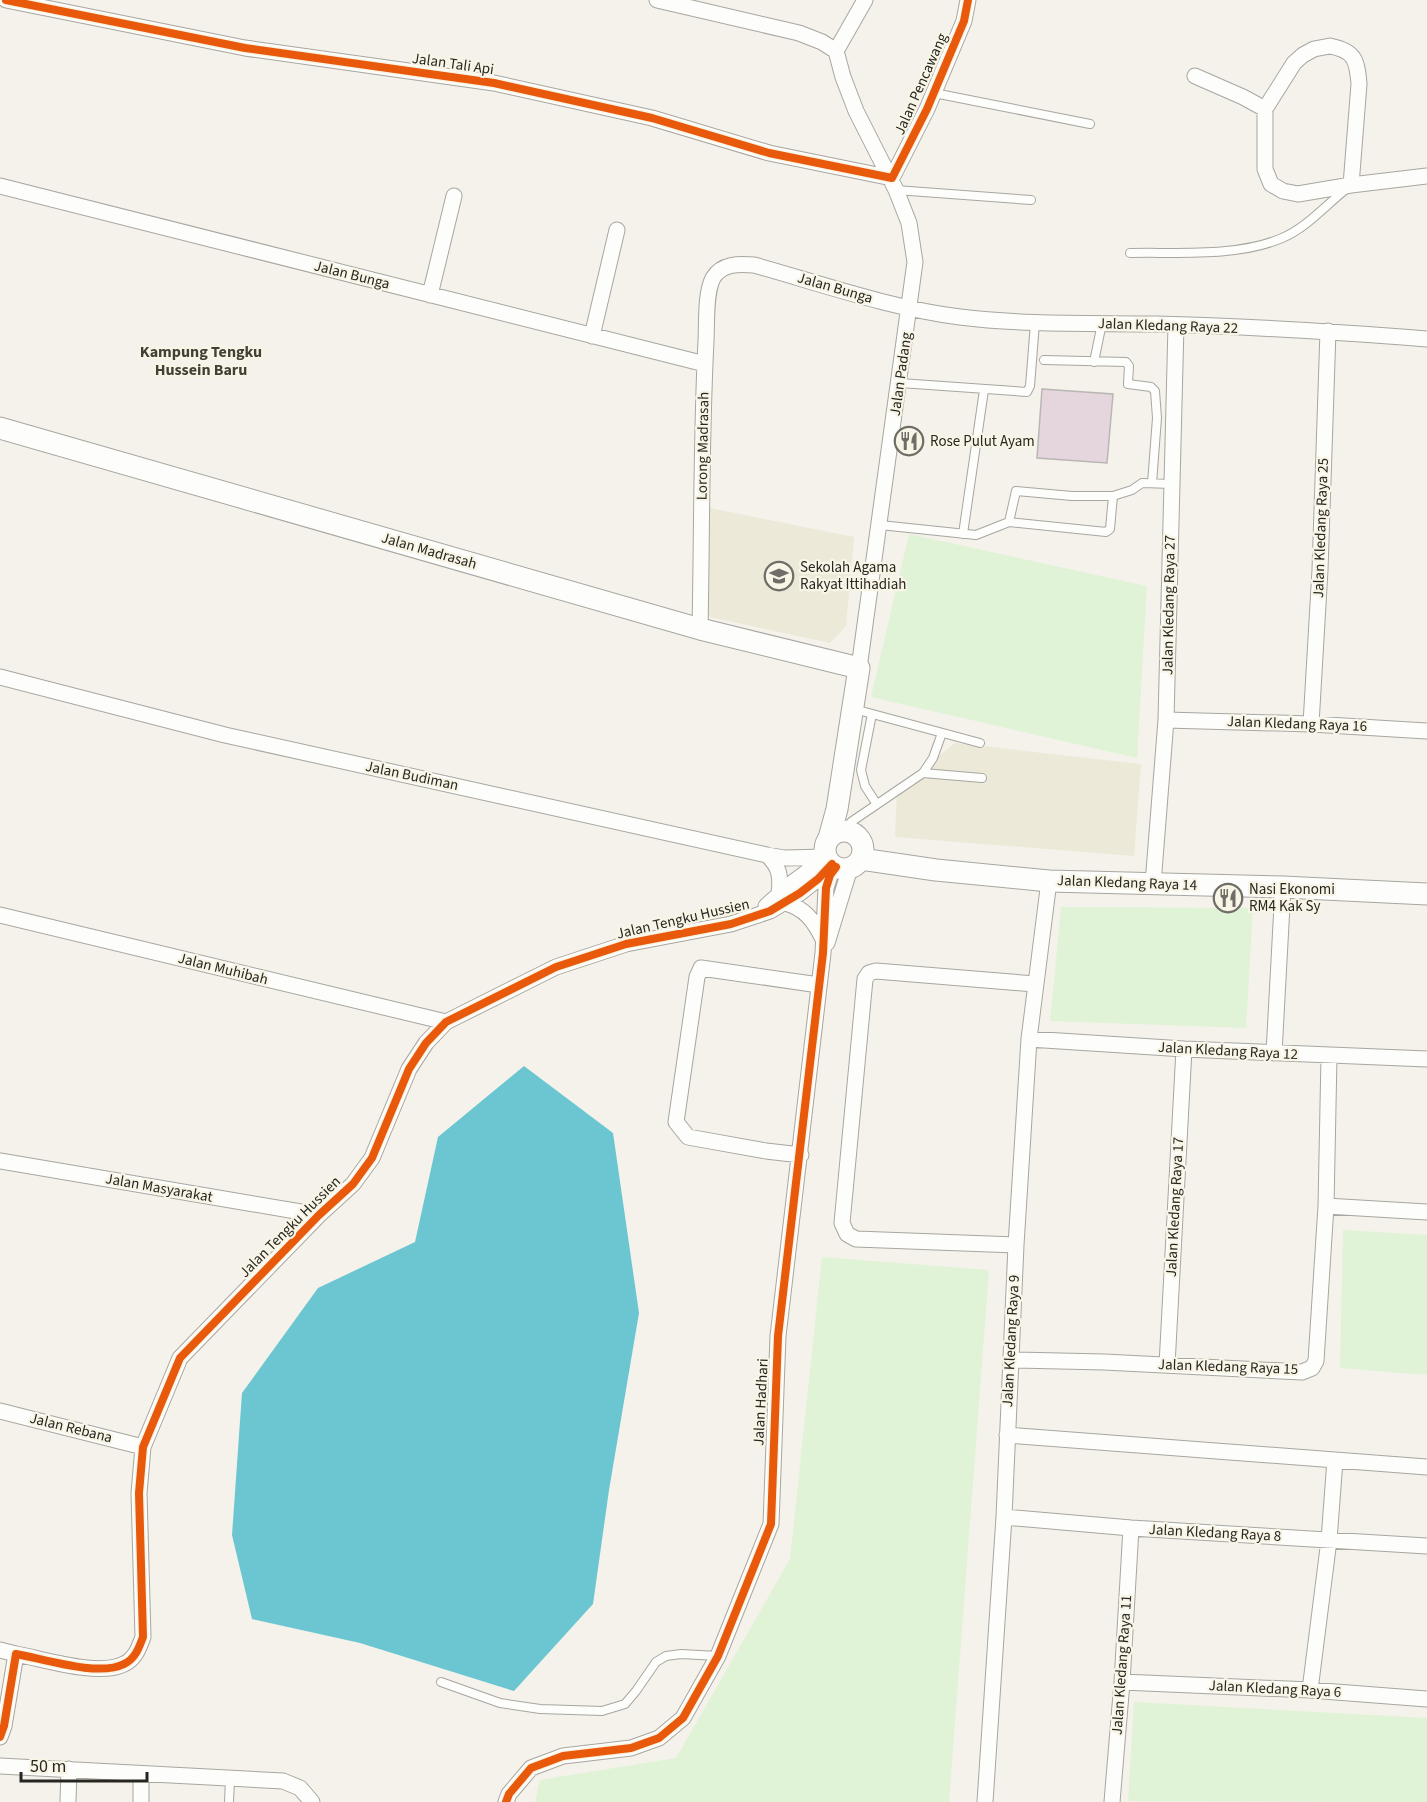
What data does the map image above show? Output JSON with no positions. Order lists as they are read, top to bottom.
{
  "streets": {
    "street": [
      "Jalan Tali Api",
      "Jalan Pencawang",
      "Jalan Bunga",
      "Jalan Kledang Raya 22",
      "Jalan Padang",
      "Lorong Madrasah",
      "Jalan Kledang Raya 25",
      "Jalan Madrasah",
      "Jalan Kledang Raya 27",
      "Jalan Kledang Raya 16",
      "Jalan Budiman",
      "Jalan Kledang Raya 14",
      "Jalan Tengku Hussien",
      "Jalan Muhibah",
      "Jalan Kledang Raya 12",
      "Jalan Masyarakat",
      "Jalan Kledang Raya 17",
      "Jalan Kledang Raya 9",
      "Jalan Kledang Raya 15",
      "Jalan Hadhari",
      "Jalan Rebana",
      "Jalan Kledang Raya 8",
      "Jalan Kledang Raya 11",
      "Jalan Kledang Raya 6"
    ]
  },
  "crossings": [
    ["Jalan Tali Api", "Jalan Pencawang"],
    ["Jalan Tali Api", "Jalan Padang"],
    ["Jalan Pencawang", "Jalan Padang"],
    ["Jalan Bunga", "Jalan Kledang Raya 22"],
    ["Jalan Bunga", "Jalan Padang"],
    ["Jalan Bunga", "Lorong Madrasah"],
    ["Jalan Kledang Raya 22", "Jalan Padang"],
    ["Jalan Kledang Raya 22", "Jalan Kledang Raya 25"],
    ["Jalan Kledang Raya 22", "Jalan Kledang Raya 27"],
    ["Jalan Padang", "Jalan Madrasah"],
    ["Jalan Padang", "Jalan Budiman"],
    ["Jalan Padang", "Jalan Kledang Raya 14"],
    ["Jalan Padang", "Jalan Hadhari"],
    ["Lorong Madrasah", "Jalan Madrasah"],
    ["Jalan Kledang Raya 25", "Jalan Kledang Raya 16"],
    ["Jalan Kledang Raya 27", "Jalan Kledang Raya 16"],
    ["Jalan Kledang Raya 27", "Jalan Kledang Raya 14"],
    ["Jalan Budiman", "Jalan Kledang Raya 14"],
    ["Jalan Budiman", "Jalan Hadhari"],
    ["Jalan Kledang Raya 14", "Jalan Kledang Raya 9"],
    ["Jalan Kledang Raya 14", "Jalan Hadhari"],
    ["Jalan Tengku Hussien", "Jalan Muhibah"],
    ["Jalan Tengku Hussien", "Jalan Masyarakat"],
    ["Jalan Tengku Hussien", "Jalan Rebana"],
    ["Jalan Kledang Raya 12", "Jalan Kledang Raya 17"],
    ["Jalan Kledang Raya 12", "Jalan Kledang Raya 9"],
    ["Jalan Kledang Raya 12", "Jalan Kledang Raya 15"],
    ["Jalan Kledang Raya 17", "Jalan Kledang Raya 15"],
    ["Jalan Kledang Raya 9", "Jalan Kledang Raya 15"],
    ["Jalan Kledang Raya 9", "Jalan Kledang Raya 8"],
    ["Jalan Kledang Raya 8", "Jalan Kledang Raya 11"],
    ["Jalan Kledang Raya 11", "Jalan Kledang Raya 6"]
  ],
  "districts": ["Kampung Tengku Hussein Baru"],
  "places": {
    "restaurant": ["Rose Pulut Ayam", "Nasi Ekonomi RM4 Kak Sy"],
    "school or university": ["Sekolah Agama Rakyat Ittihadiah"]
  },
  "scale_bar": "50 m"
}
